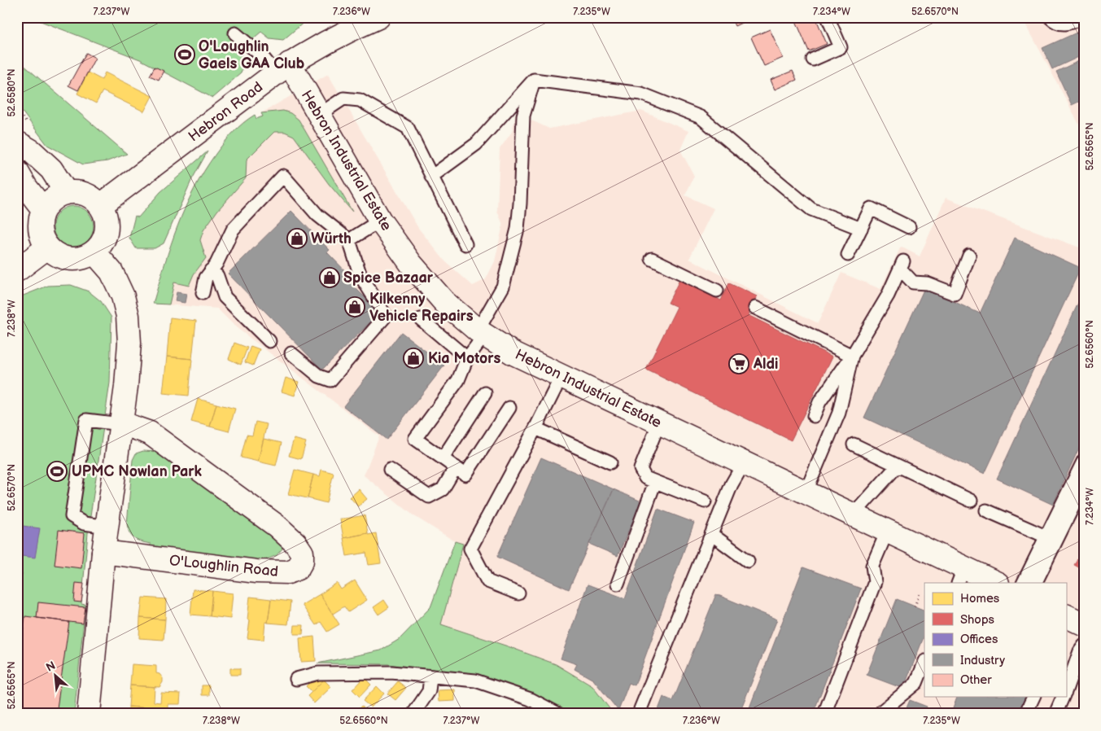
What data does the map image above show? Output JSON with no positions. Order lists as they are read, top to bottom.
{
  "streets": {
    "street": ["Hebron Road", "Hebron Industrial Estate", "O'Loughlin Road"]
  },
  "crossings": [
    ["Hebron Road", "Hebron Industrial Estate"]
  ],
  "places": {
    "sports": ["O'Loughlin Gaels GAA Club", "UPMC Nowlan Park"],
    "shop": [
      "Würth",
      "Spice Bazaar",
      "Kilkenny Vehicle Repairs",
      "Kia Motors"
    ],
    "supermarket": ["Aldi"]
  },
  "legend": [
    "Homes",
    "Shops",
    "Offices",
    "Industry",
    "Other"
  ],
  "north": "top left",
  "coordinates": [
    "7.237°W",
    "7.236°W",
    "7.235°W",
    "7.234°W",
    "52.6570°N",
    "52.6580°N",
    "52.6565°N",
    "7.238°W",
    "52.6560°N"
  ]
}
